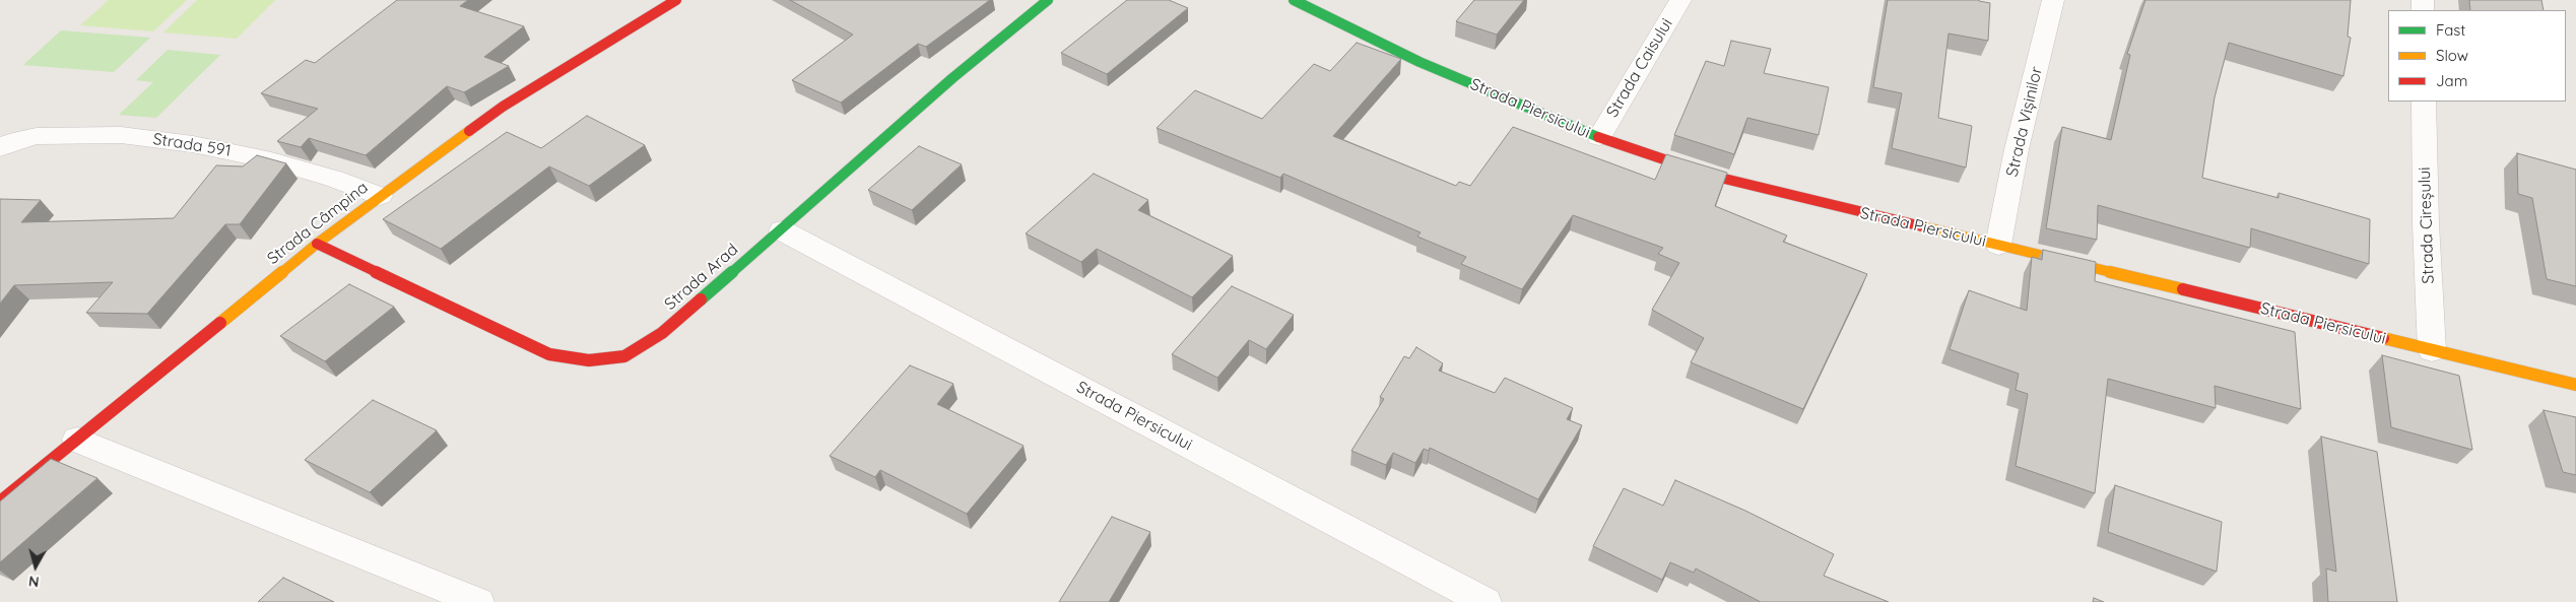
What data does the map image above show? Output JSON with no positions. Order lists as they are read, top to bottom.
{
  "streets": {
    "street": [
      "Strada Caisului",
      "Strada Piersicului",
      "Strada Vișinilor",
      "Strada 591",
      "Strada Câmpina",
      "Strada Cireșului",
      "Strada Arad"
    ]
  },
  "crossings": [
    ["Strada Caisului", "Strada Piersicului"],
    ["Strada Piersicului", "Strada Vișinilor"],
    ["Strada Piersicului", "Strada Cireșului"],
    ["Strada Piersicului", "Strada Arad"],
    ["Strada 591", "Strada Câmpina"],
    ["Strada Câmpina", "Strada Arad"]
  ],
  "legend": ["Fast", "Slow", "Jam"],
  "north": "bottom"
}
